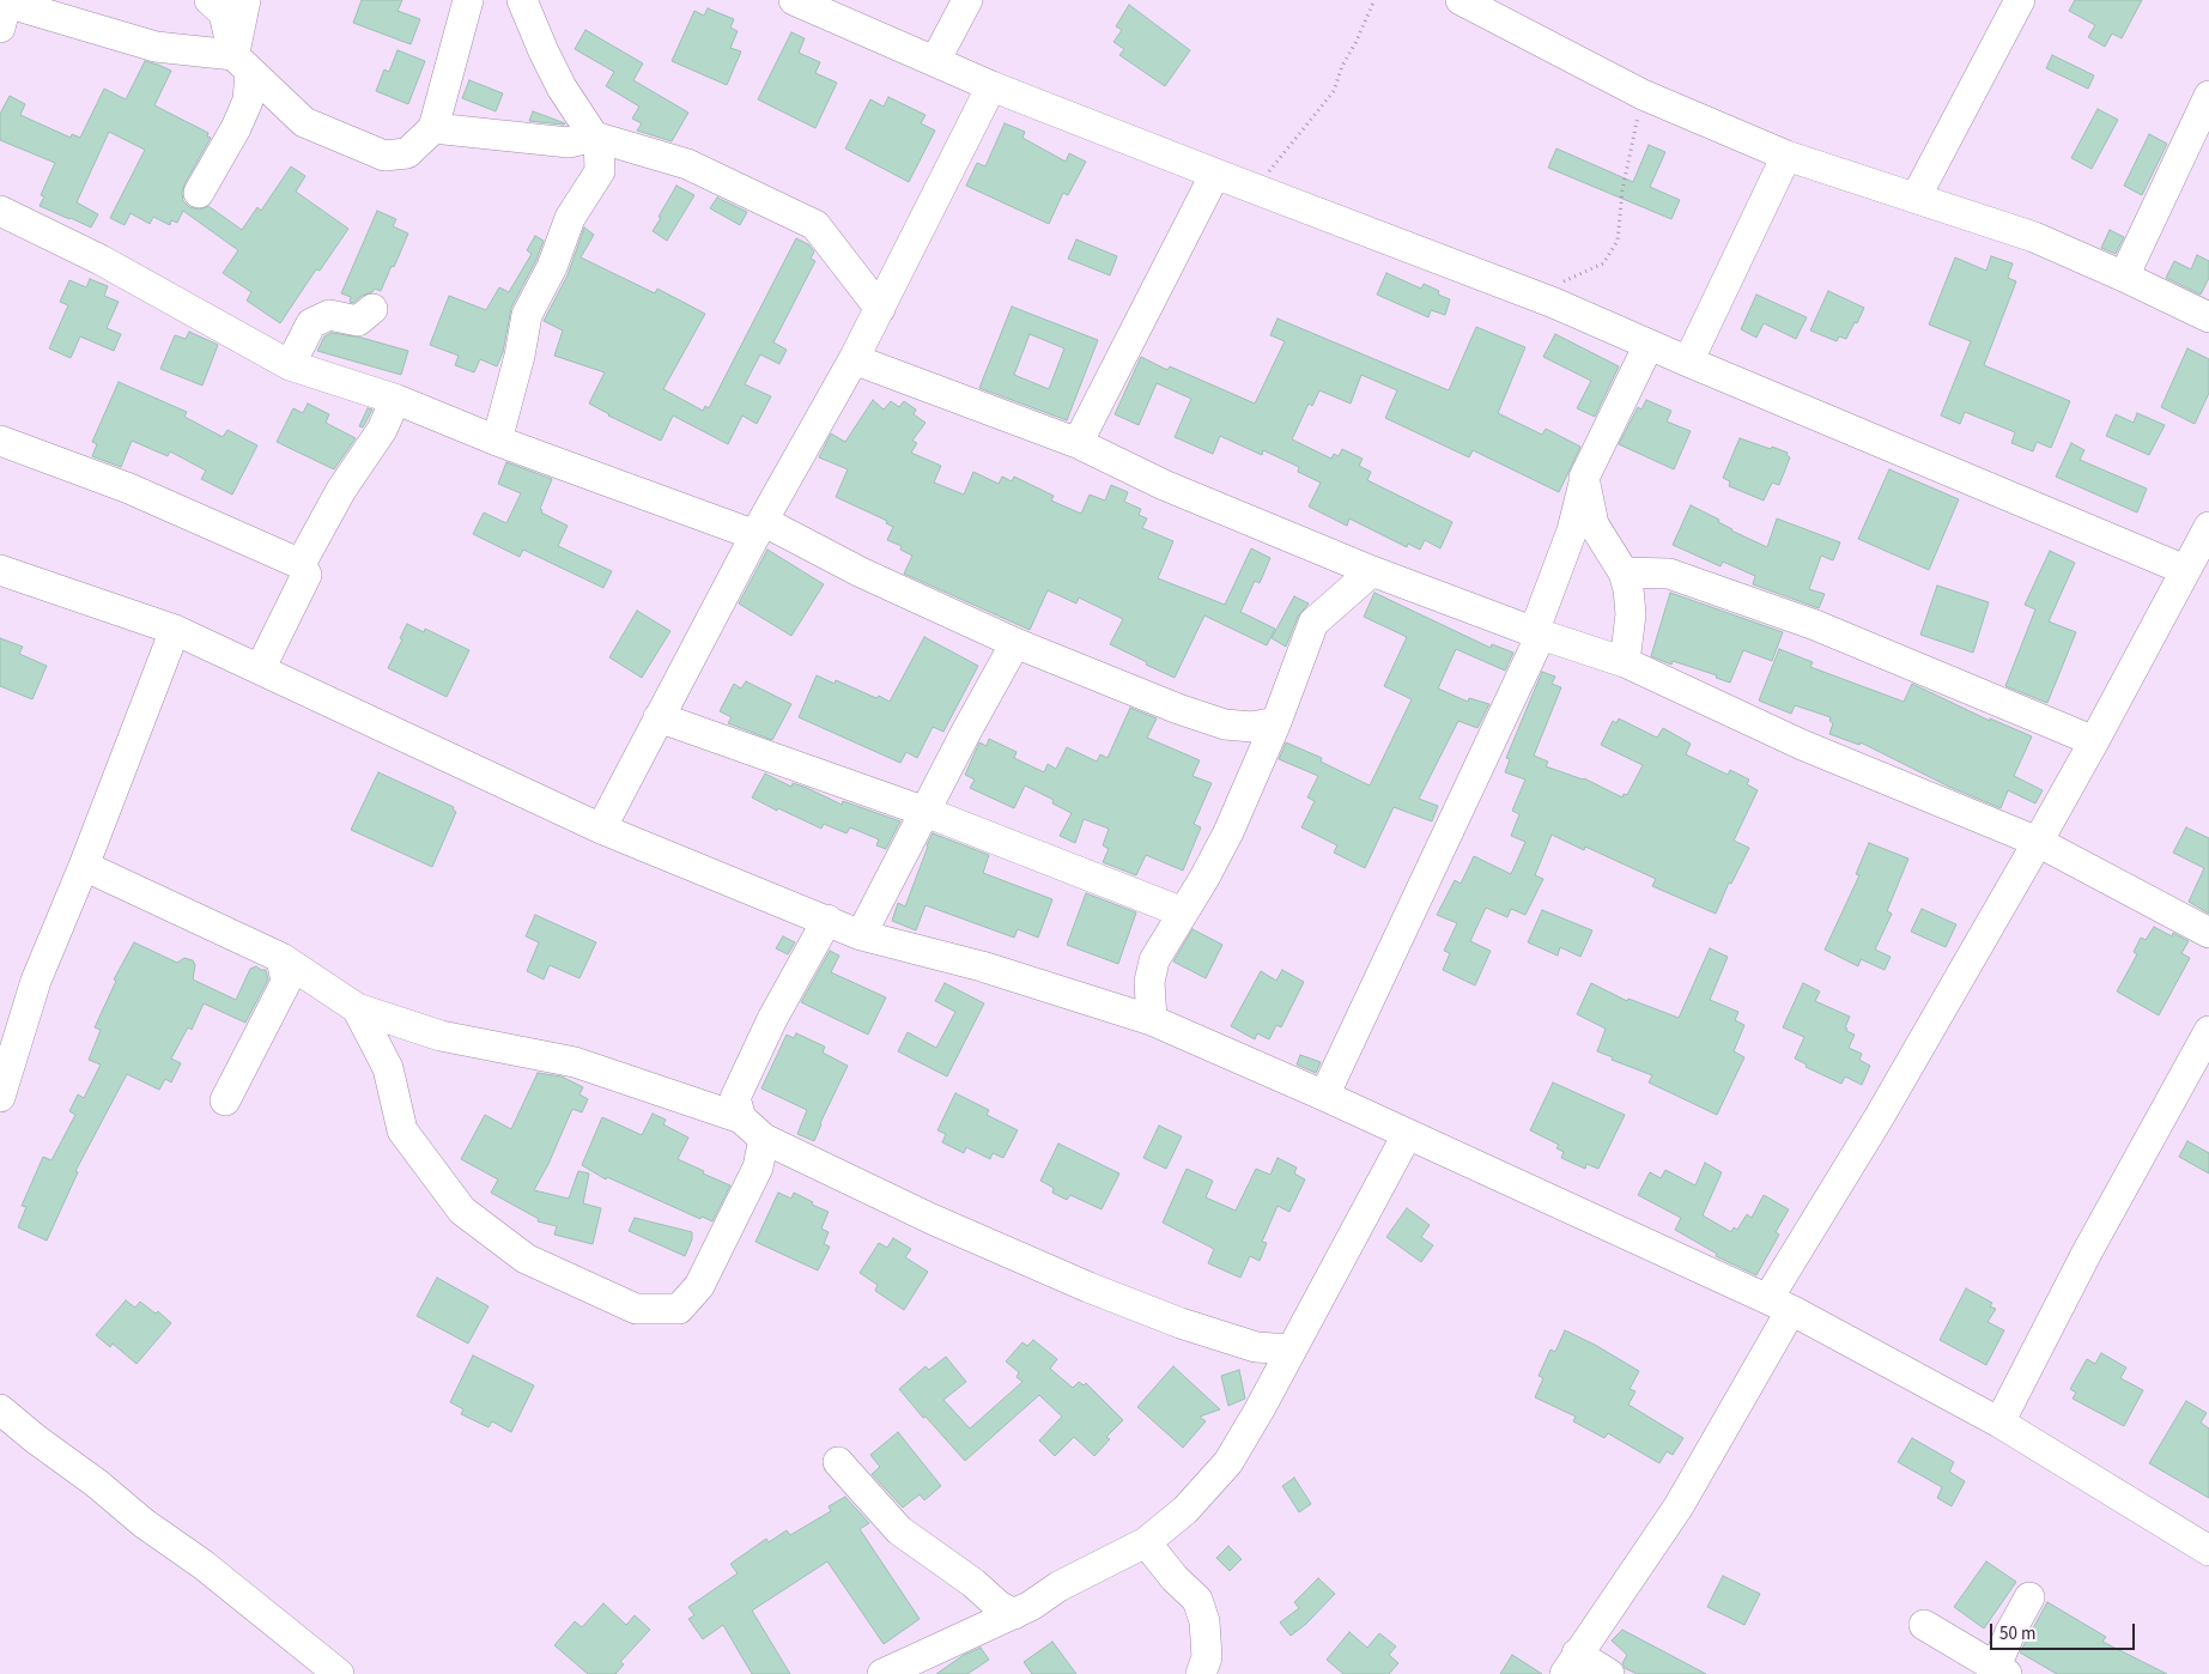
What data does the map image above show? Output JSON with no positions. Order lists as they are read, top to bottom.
{
  "scale_bar": "50 m"
}
